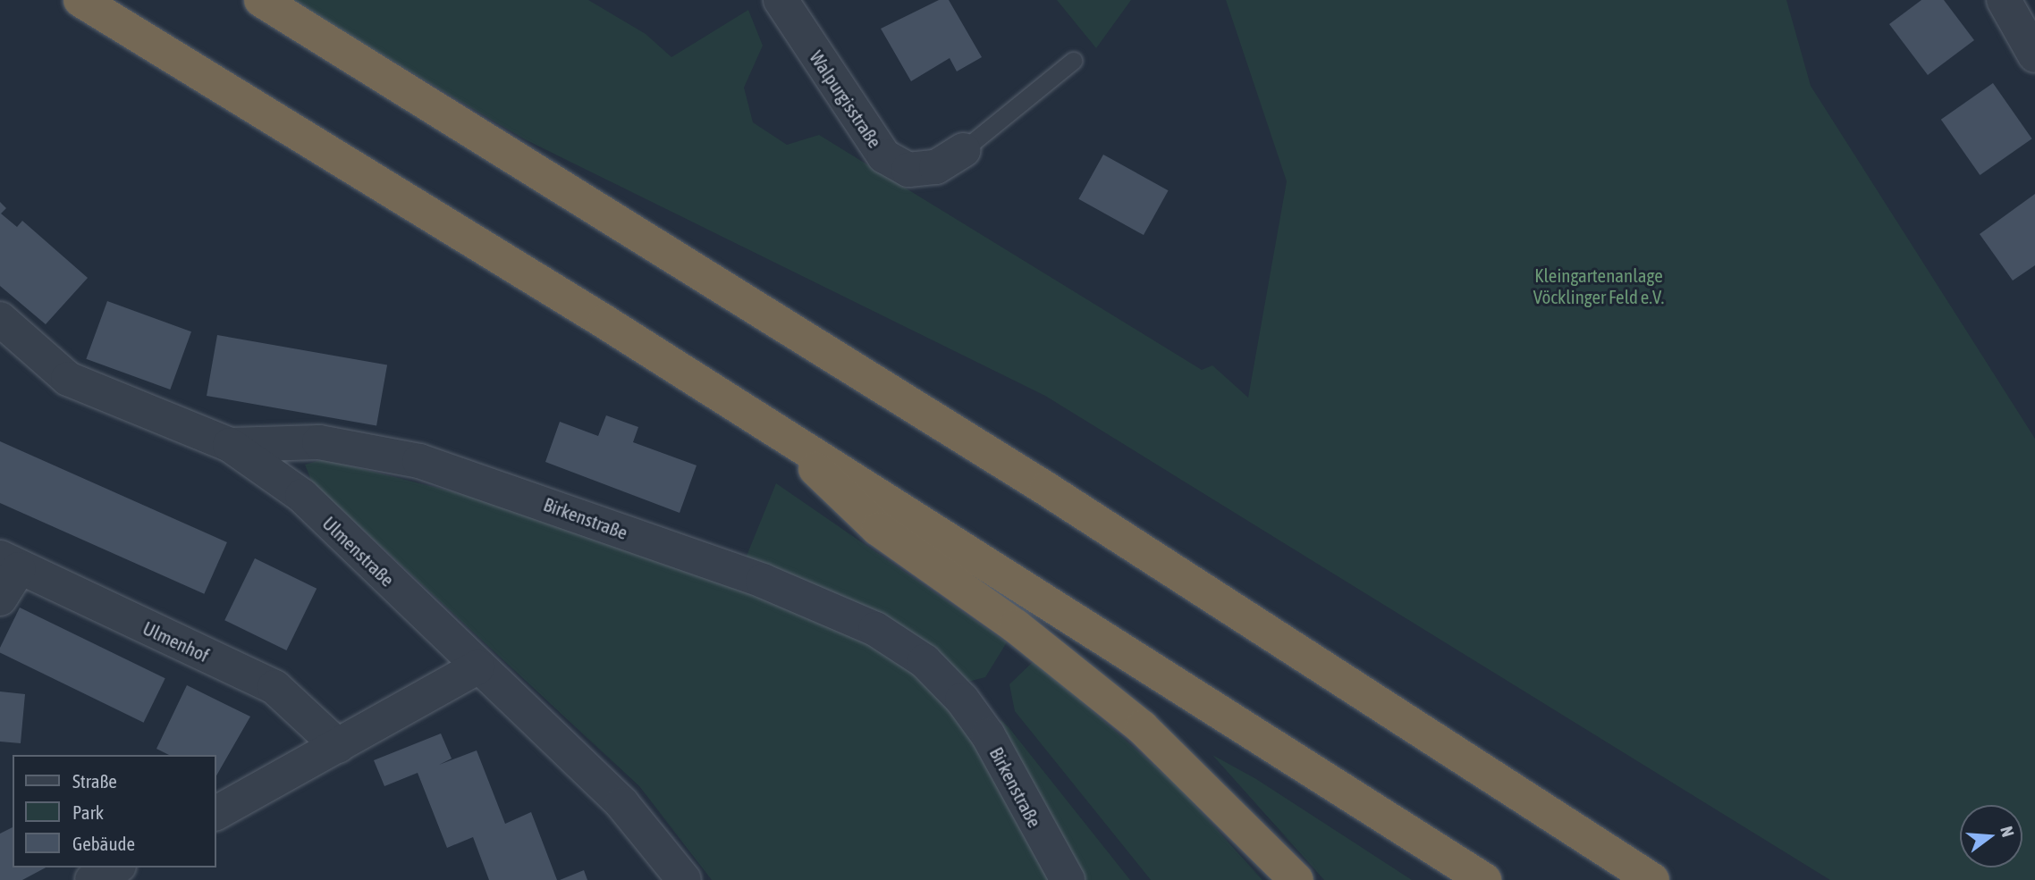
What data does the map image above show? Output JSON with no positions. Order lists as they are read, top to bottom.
{
  "streets": {
    "street": [
      "Walpurgisstraße",
      "Birkenstraße",
      "Ulmenstraße",
      "Ulmenhof"
    ]
  },
  "crossings": [
    ["Birkenstraße", "Ulmenstraße"]
  ],
  "parks": ["Kleingartenanlage Vöcklinger Feld e.V."],
  "legend": ["Straße", "Park", "Gebäude"],
  "north": "right"
}
